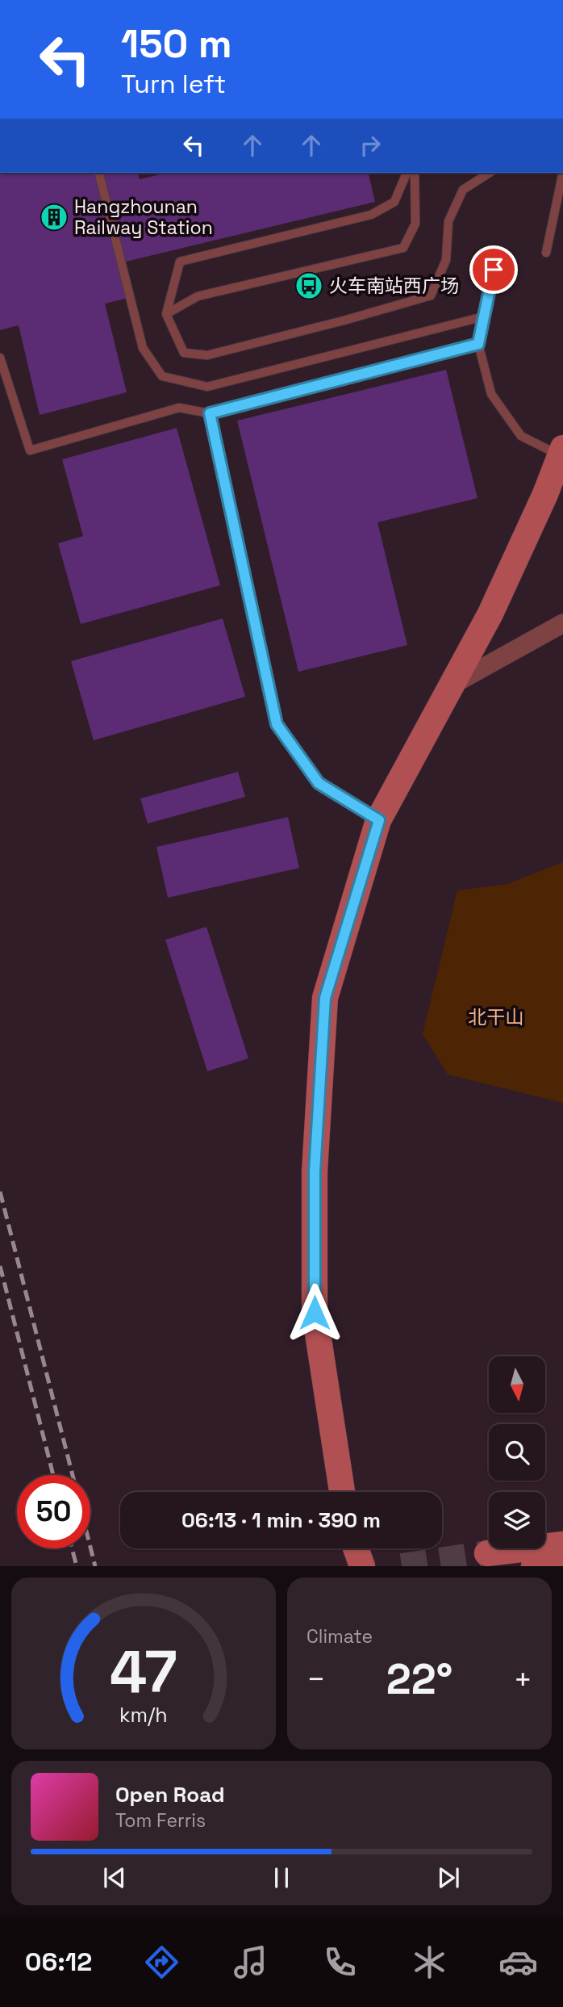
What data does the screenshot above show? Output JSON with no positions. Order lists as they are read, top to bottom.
{
  "parks": ["北干山"],
  "places": {
    "building": ["Hangzhounan Railway Station"],
    "bus stop": ["火车南站西广场"]
  },
  "north": "bottom",
  "page": {
    "turn": ["150 m", "Turn left"],
    "limit": "50",
    "trip": "06:13 · 1 min · 390 m",
    "tile": "Climate",
    "heat": ["−", "22°", "+"],
    "song": ["Open Road", "Tom Ferris"],
    "tabs": "06:12",
    "gauge": ["47", "km/h"]
  }
}
